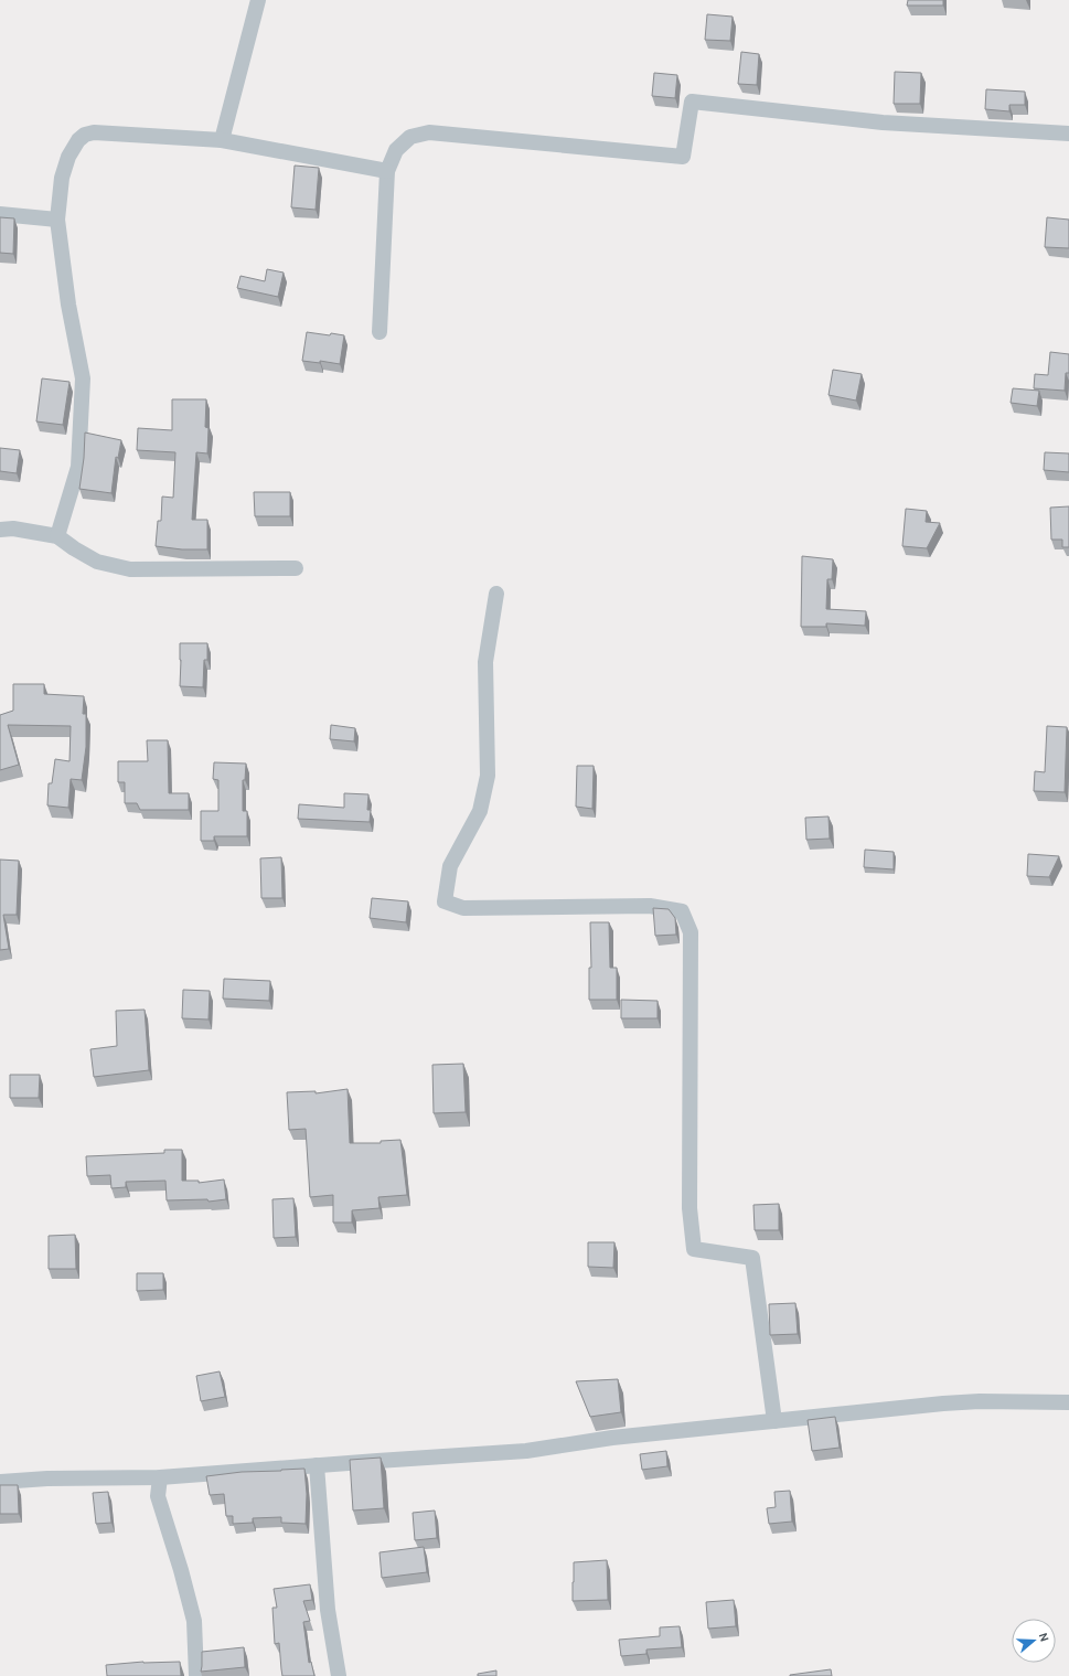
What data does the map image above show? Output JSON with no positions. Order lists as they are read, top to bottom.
{
  "north": "right"
}
